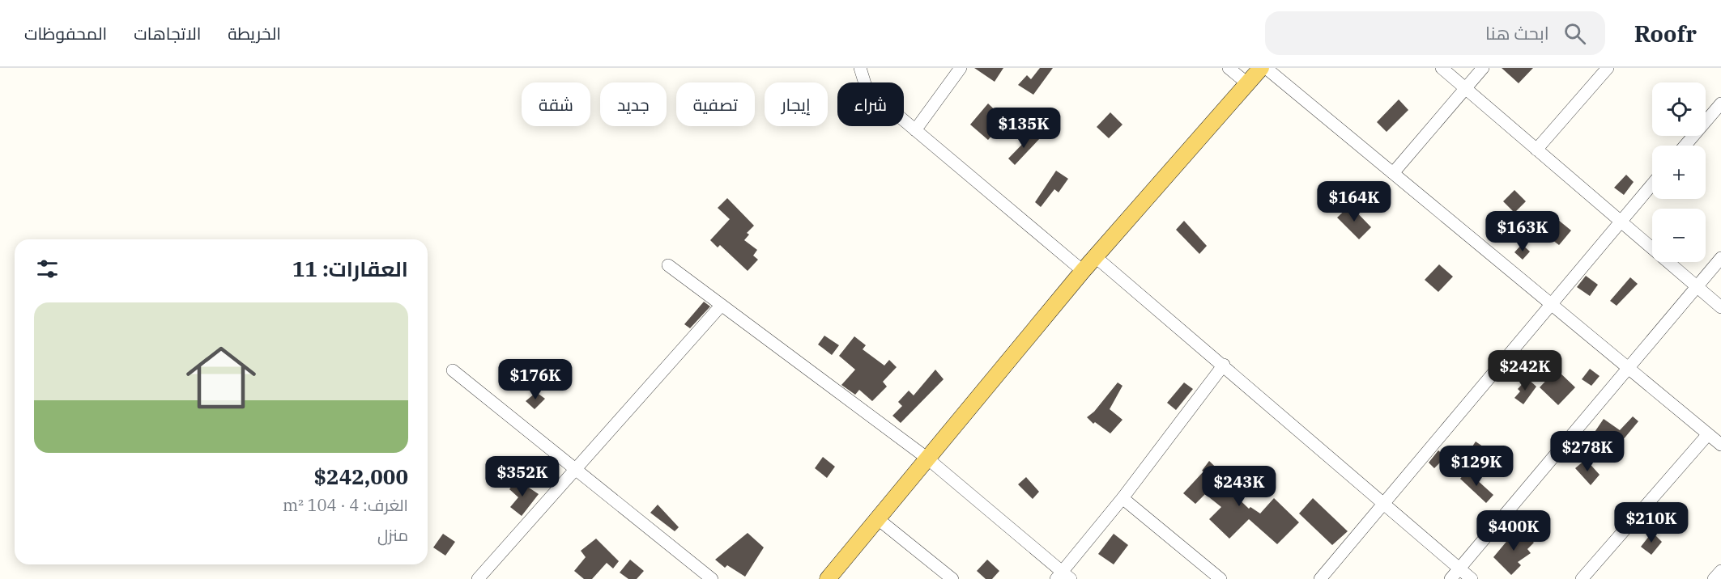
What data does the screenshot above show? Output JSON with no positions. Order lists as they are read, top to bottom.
{
  "page": {
    "header": "Roofr",
    "search": "ابحث هنا",
    "nav": ["الخريطة", "الاتجاهات", "المحفوظات"],
    "map_buttons": ["+", "−"],
    "chip": [
      "شراء",
      "إيجار",
      "تصفية",
      "جديد",
      "شقة"
    ],
    "price": [
      "$135K",
      "$164K",
      "$163K",
      "$242K",
      "$176K",
      "$278K",
      "$129K",
      "$352K",
      "$243K",
      "$210K",
      "$400K"
    ],
    "heading": "العقارات: 11",
    "list": [
      {
        "name": "$242,000",
        "note": "الغرف: 4 · 104 m² · منزل"
      }
    ]
  }
}
